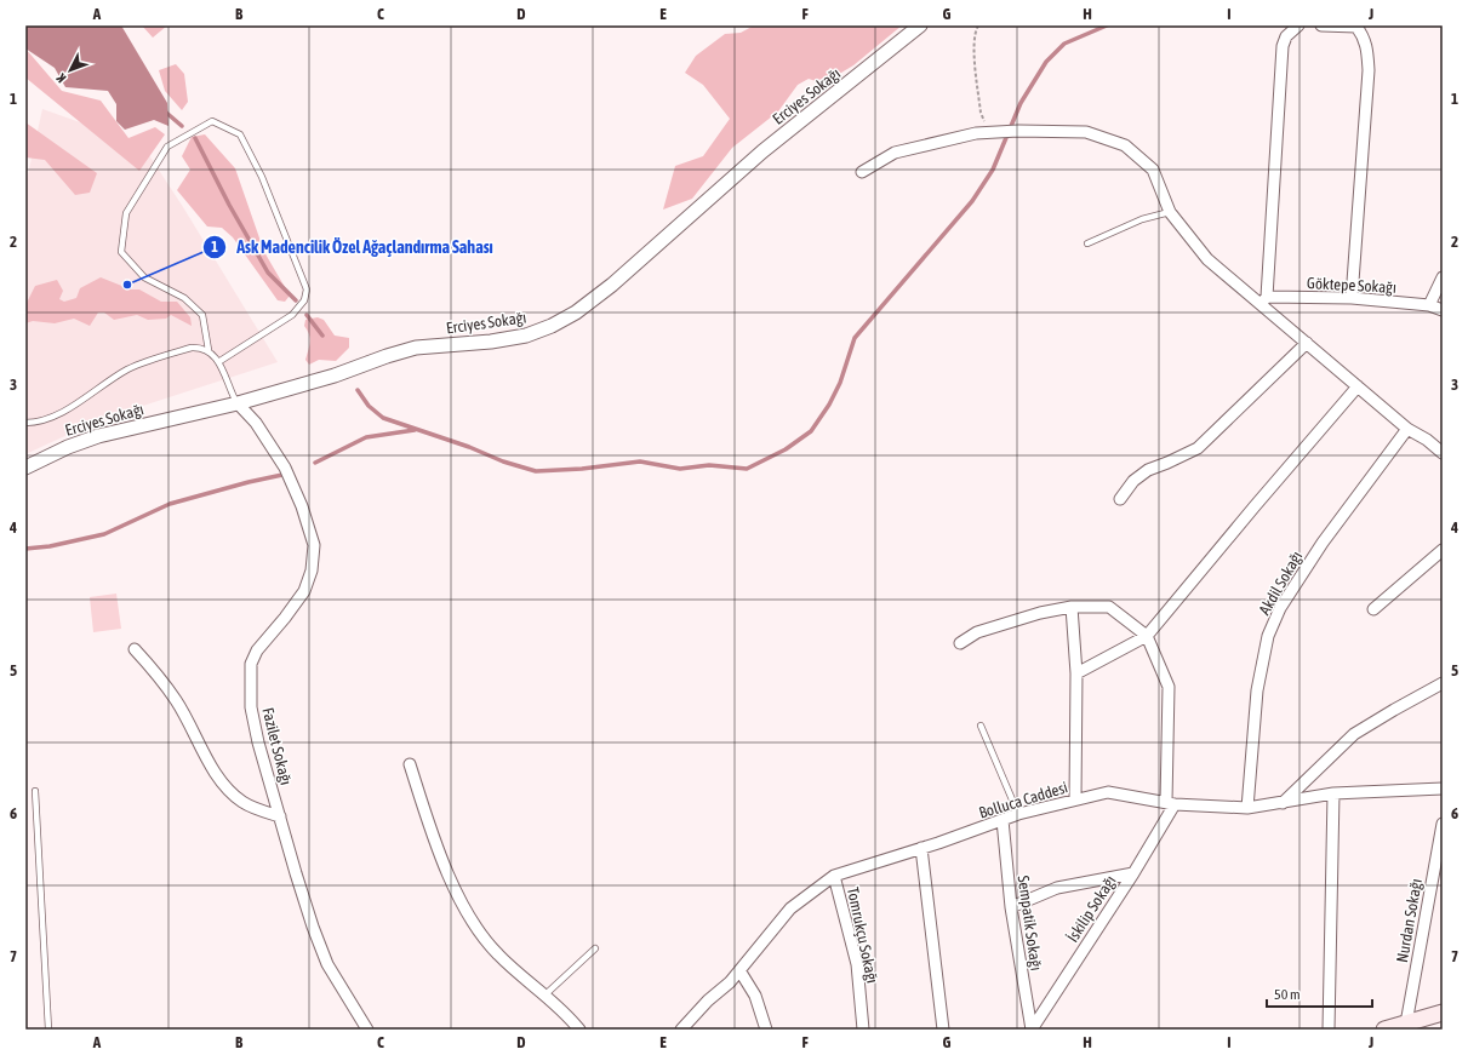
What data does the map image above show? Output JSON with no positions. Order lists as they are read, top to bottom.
{
  "streets": {
    "street": [
      "Erciyes Sokağı",
      "Göktepe Sokağı",
      "Akdil Sokağı",
      "Fazilet Sokağı",
      "Bolluca Caddesi",
      "İskilip Sokağı",
      "Nurdan Sokağı",
      "Sempatik Sokağı",
      "Tomrukçu Sokağı"
    ]
  },
  "crossings": [
    ["Erciyes Sokağı", "Fazilet Sokağı"],
    ["Akdil Sokağı", "Bolluca Caddesi"],
    ["Bolluca Caddesi", "İskilip Sokağı"],
    ["Bolluca Caddesi", "Sempatik Sokağı"],
    ["Bolluca Caddesi", "Tomrukçu Sokağı"],
    ["İskilip Sokağı", "Sempatik Sokağı"]
  ],
  "places": ["Ask Madencilik Özel Ağaçlandırma Sahası"],
  "scale_bar": "50 m",
  "north": "bottom left",
  "grid": {
    "columns": [
      "A",
      "B",
      "C",
      "D",
      "E",
      "F",
      "G",
      "H",
      "I",
      "J"
    ],
    "rows": [
      "1",
      "2",
      "3",
      "4",
      "5",
      "6",
      "7"
    ]
  }
}
